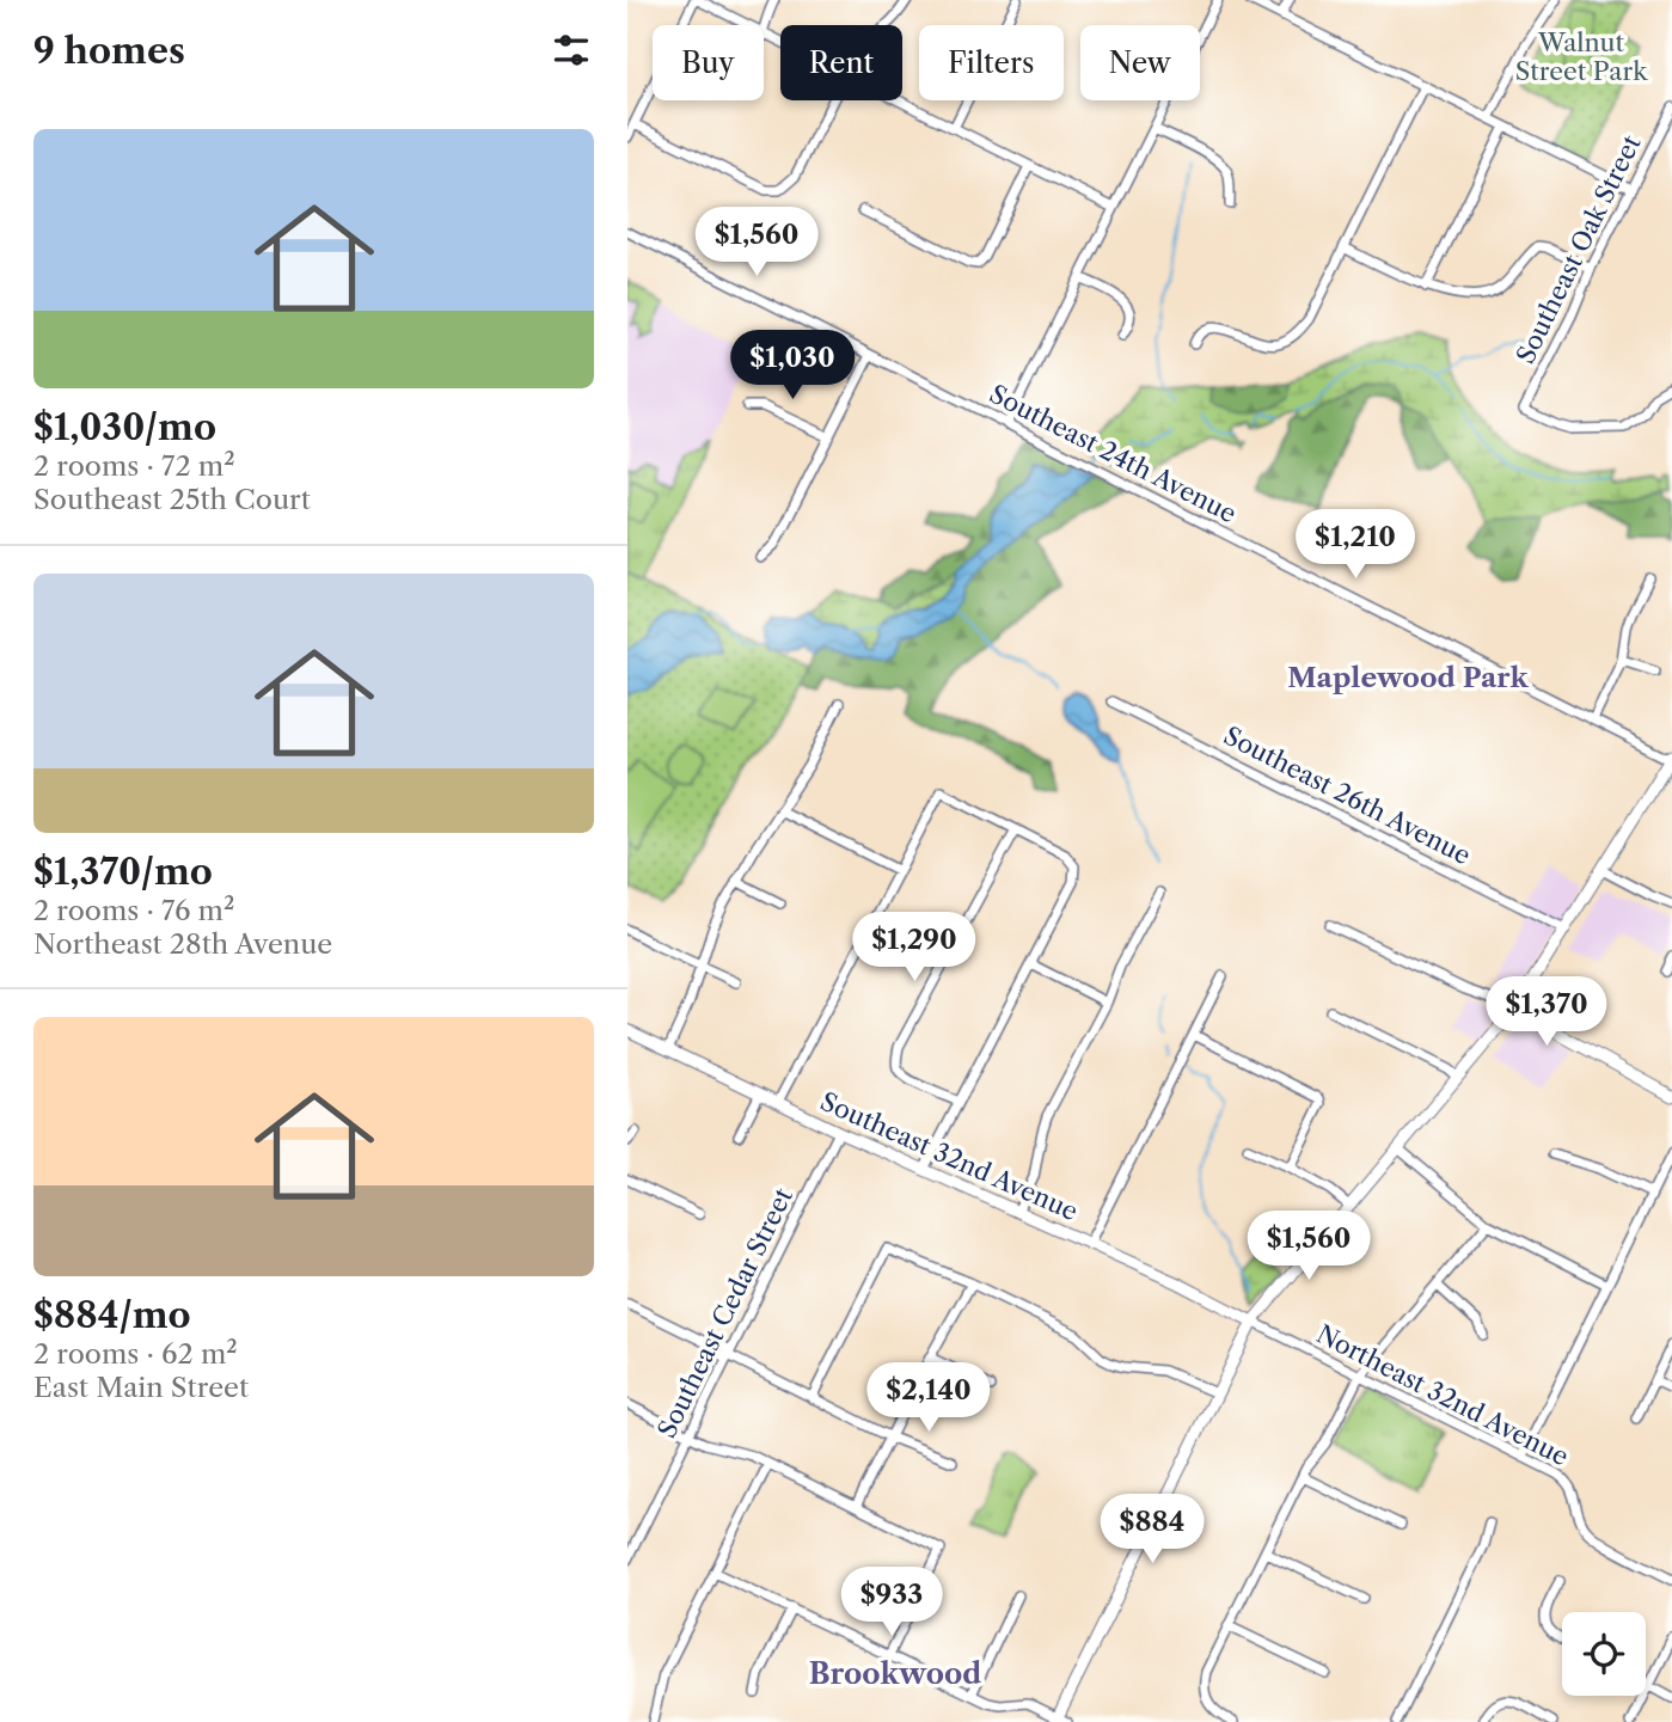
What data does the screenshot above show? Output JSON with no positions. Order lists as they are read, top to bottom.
{
  "streets": {
    "main road": ["Southeast 32nd Avenue"],
    "street": [
      "Southeast Oak Street",
      "Southeast 24th Avenue",
      "Southeast 26th Avenue",
      "Southeast Cedar Street",
      "Northeast 32nd Avenue"
    ]
  },
  "crossings": [
    ["Southeast 32nd Avenue", "Southeast Cedar Street"],
    ["Southeast 32nd Avenue", "Northeast 32nd Avenue"]
  ],
  "districts": ["Maplewood Park", "Brookwood"],
  "parks": ["Walnut Street Park"],
  "page": {
    "heading": "9 homes",
    "chip": [
      "Buy",
      "Rent",
      "Filters",
      "New"
    ],
    "list": [
      {
        "name": "$1,030/mo",
        "note": "2 rooms · 72 m² · Southeast 25th Court"
      },
      {
        "name": "$1,370/mo",
        "note": "2 rooms · 76 m² · Northeast 28th Avenue"
      },
      {
        "name": "$884/mo",
        "note": "2 rooms · 62 m² · East Main Street"
      }
    ],
    "price": [
      "$1,560",
      "$1,030",
      "$1,210",
      "$1,290",
      "$1,370",
      "$1,560",
      "$2,140",
      "$884",
      "$933"
    ]
  }
}
